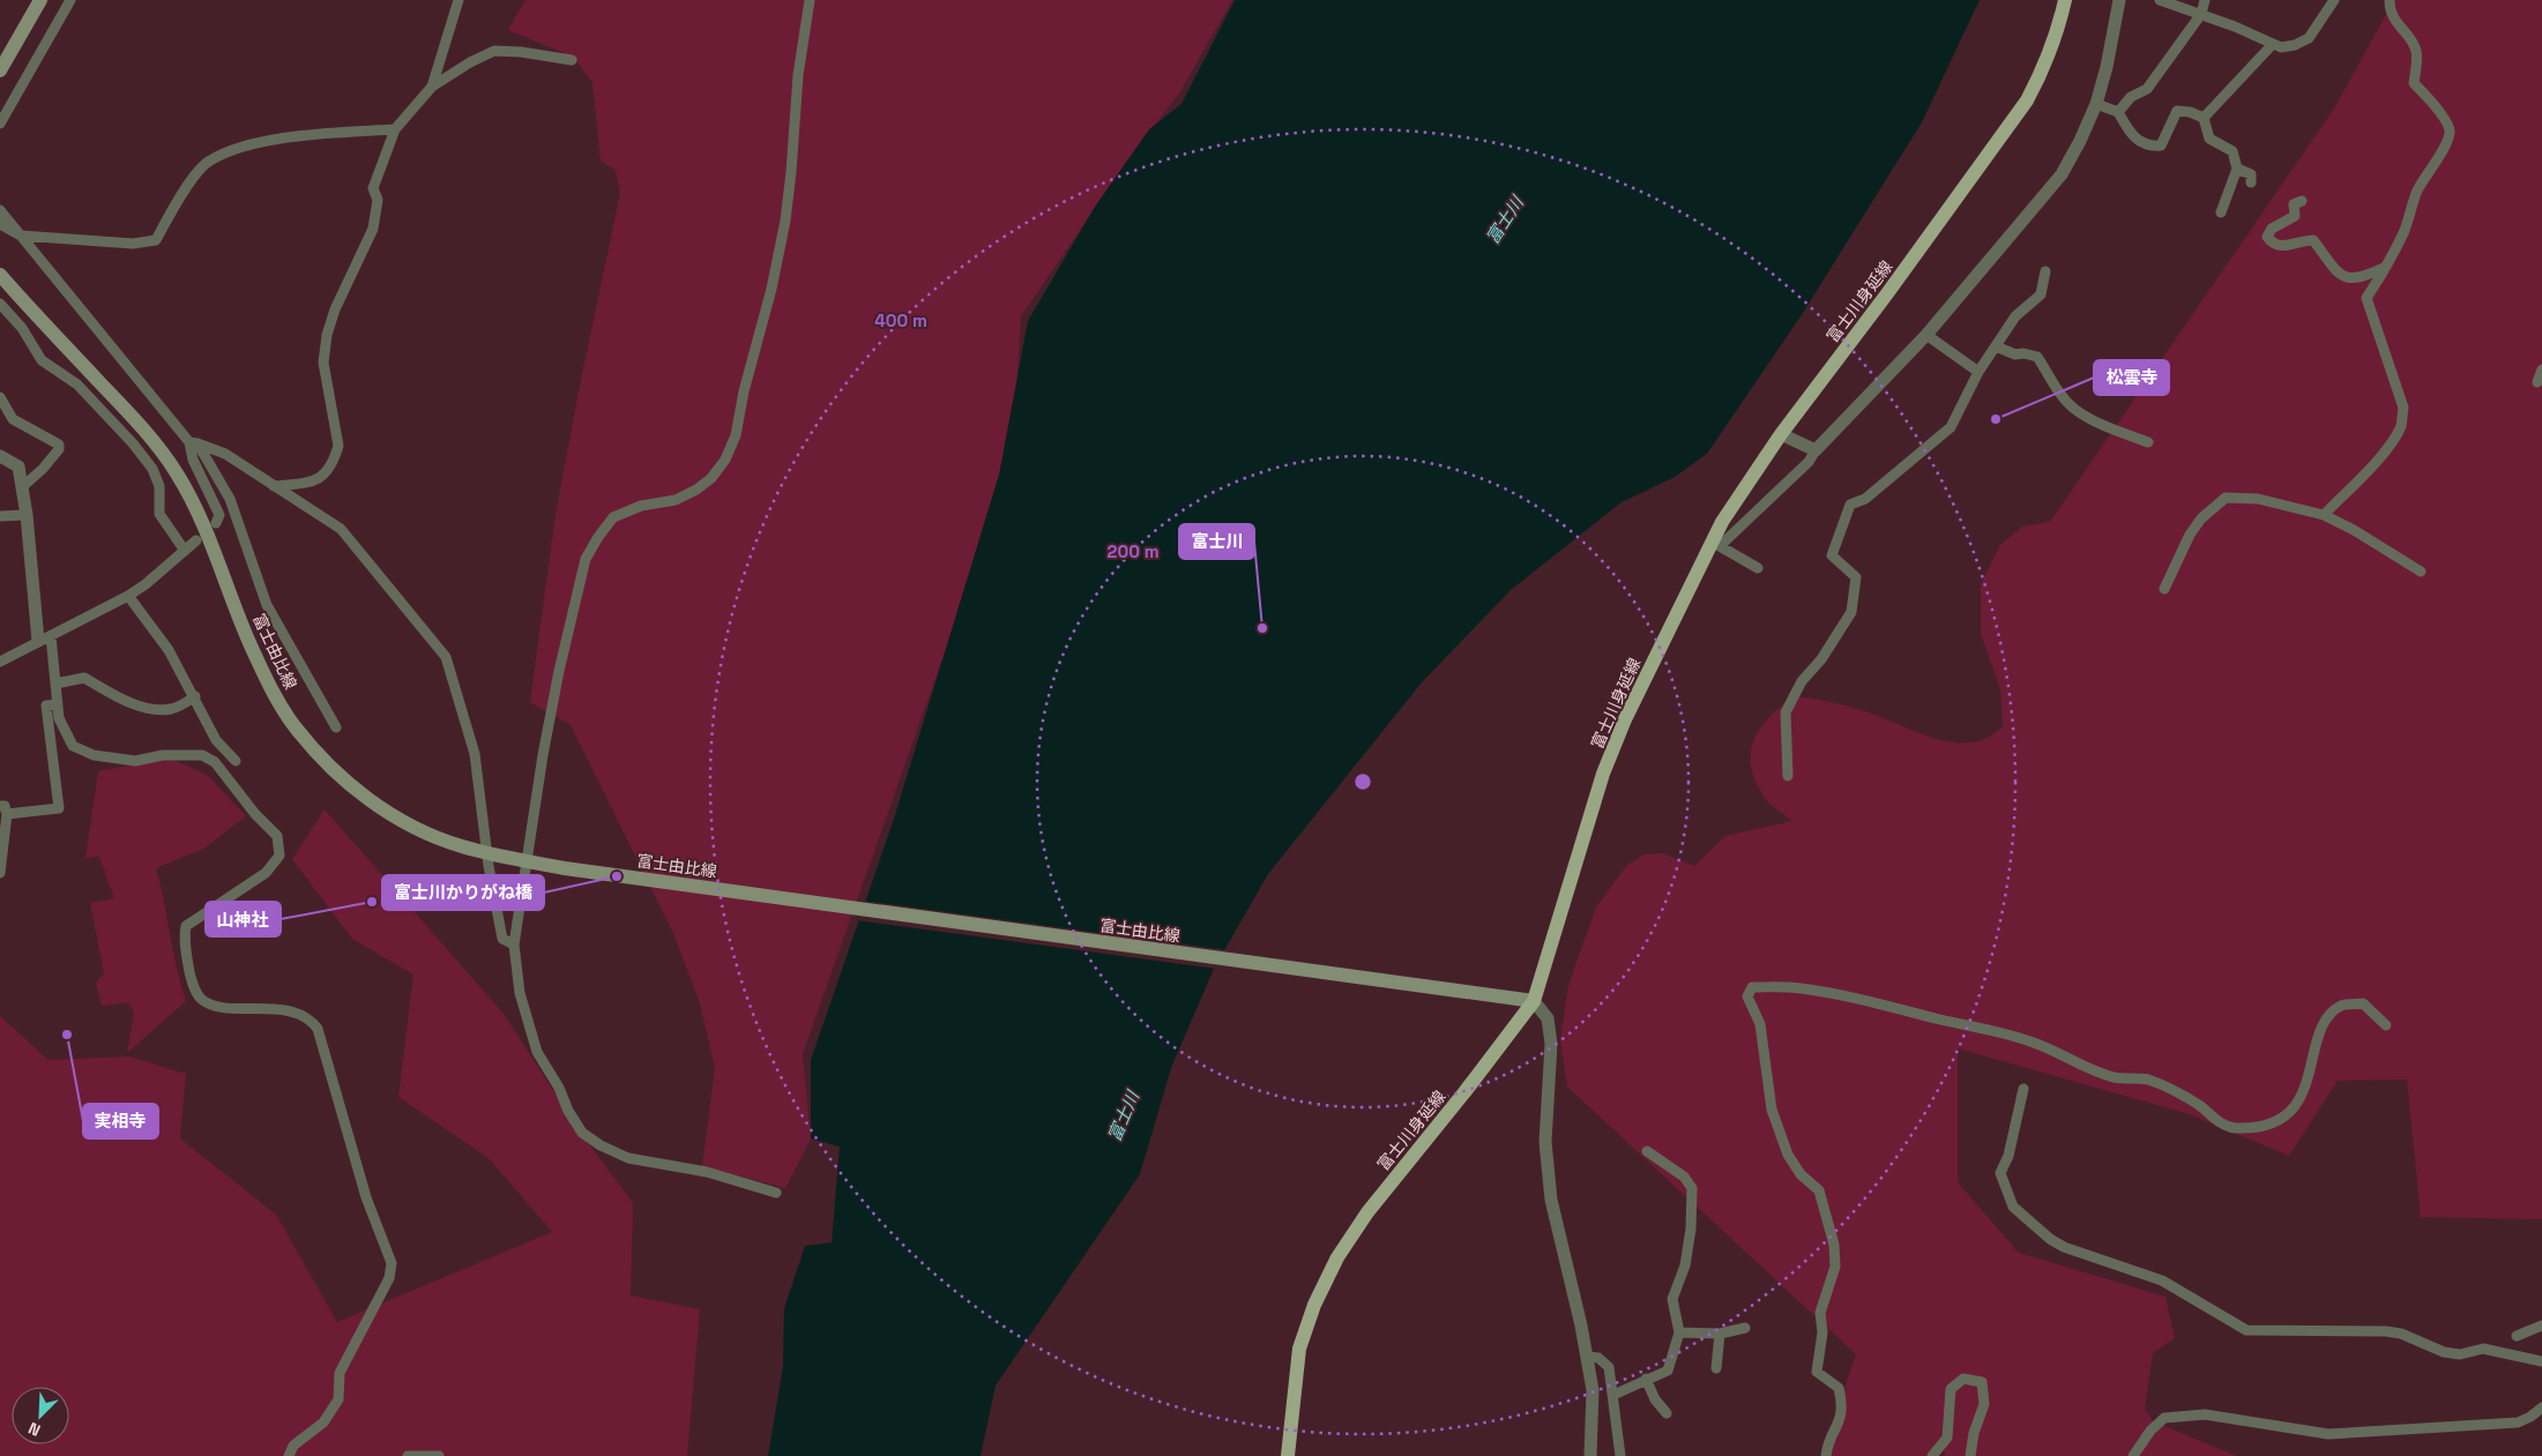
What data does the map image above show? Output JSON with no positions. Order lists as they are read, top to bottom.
{
  "streets": {
    "main road": ["富士川身延線", "富士由比線"]
  },
  "crossings": [
    ["富士川身延線", "富士由比線"]
  ],
  "water": ["富士川"],
  "places": [
    "松雲寺",
    "富士川",
    "富士川かりがね橋",
    "山神社",
    "実相寺"
  ],
  "north": "bottom left",
  "rings": ["400 m", "200 m"]
}
